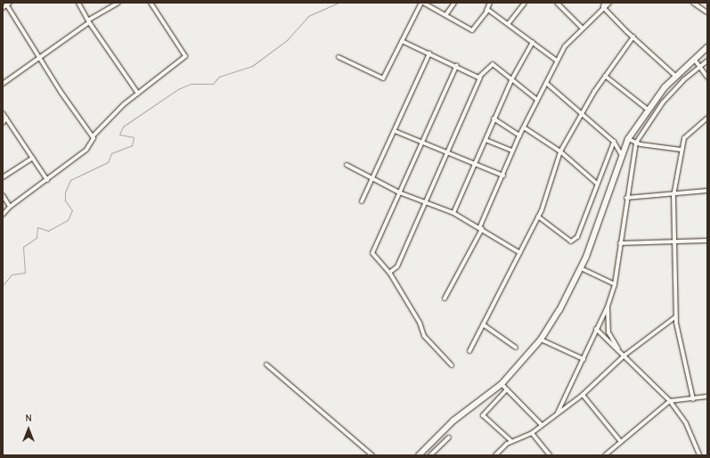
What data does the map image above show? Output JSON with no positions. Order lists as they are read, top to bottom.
{
  "north": "top"
}
